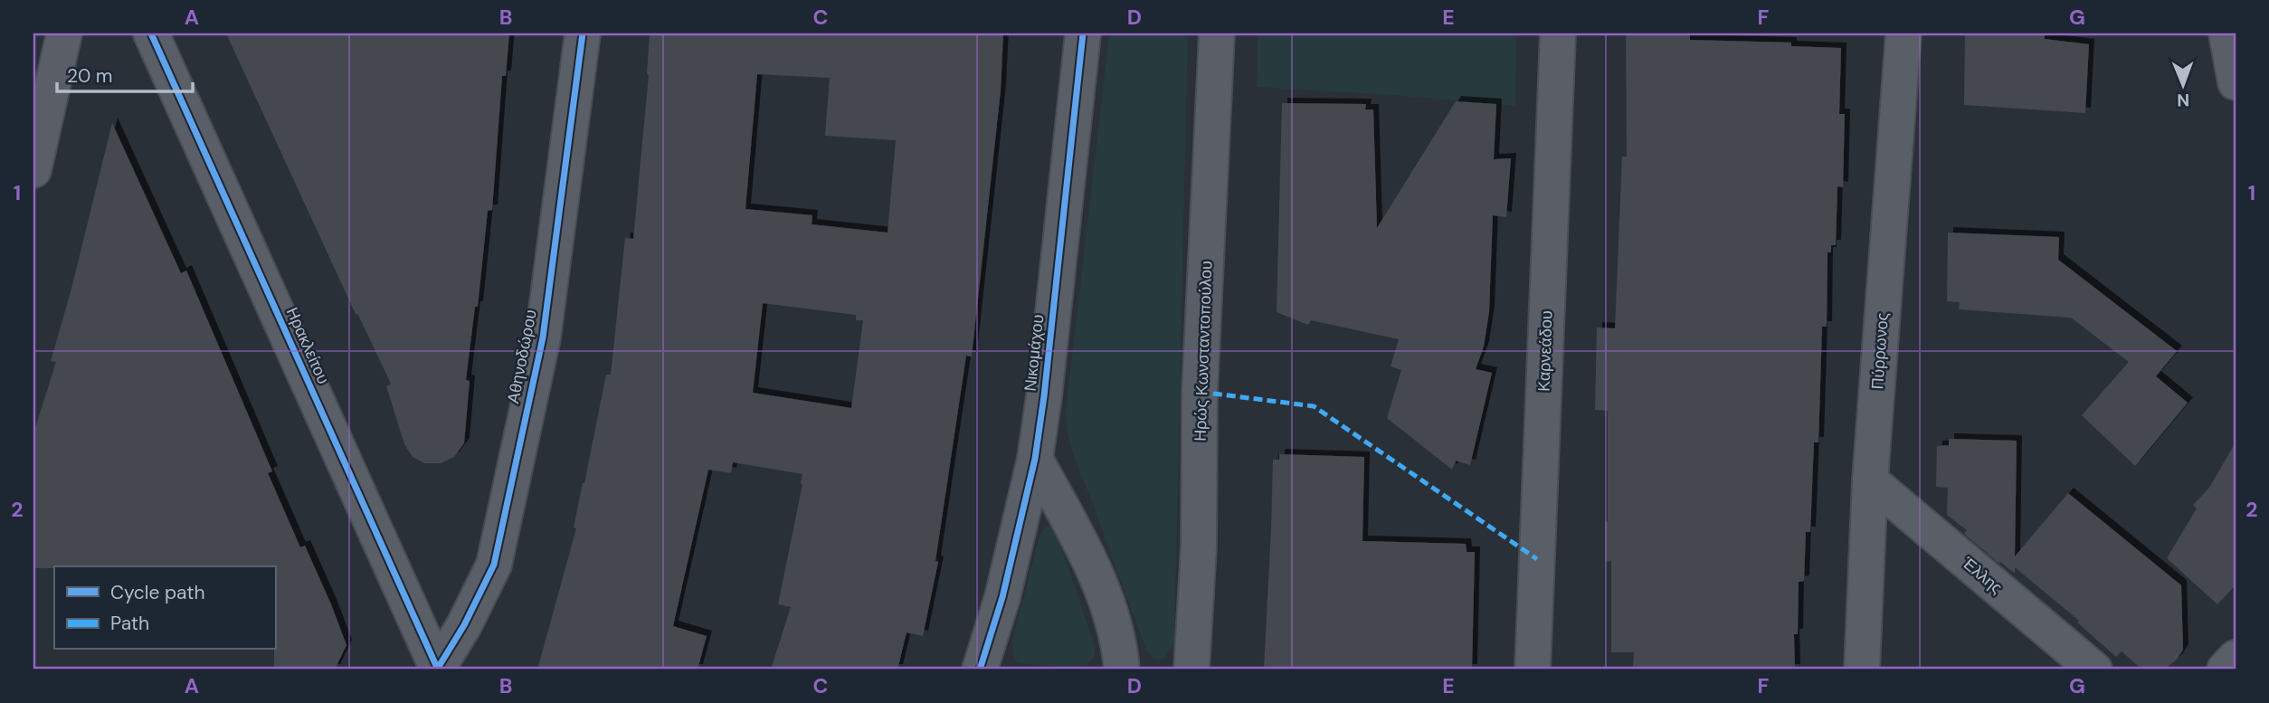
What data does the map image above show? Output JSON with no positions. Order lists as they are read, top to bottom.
{
  "streets": {
    "street": [
      "Ηρακλείτου",
      "Ηρώς Κωνσταντοπούλου",
      "Καρνεάδου",
      "Πύρρωνος",
      "Νικομάχου",
      "Αθηνοδώρου",
      "Έλλης"
    ]
  },
  "crossings": [
    ["Ηρακλείτου", "Αθηνοδώρου"],
    ["Πύρρωνος", "Έλλης"]
  ],
  "legend": ["Cycle path", "Path"],
  "scale_bar": "20 m",
  "north": "bottom",
  "grid": {
    "columns": [
      "A",
      "B",
      "C",
      "D",
      "E",
      "F",
      "G"
    ],
    "rows": ["1", "2"]
  }
}
